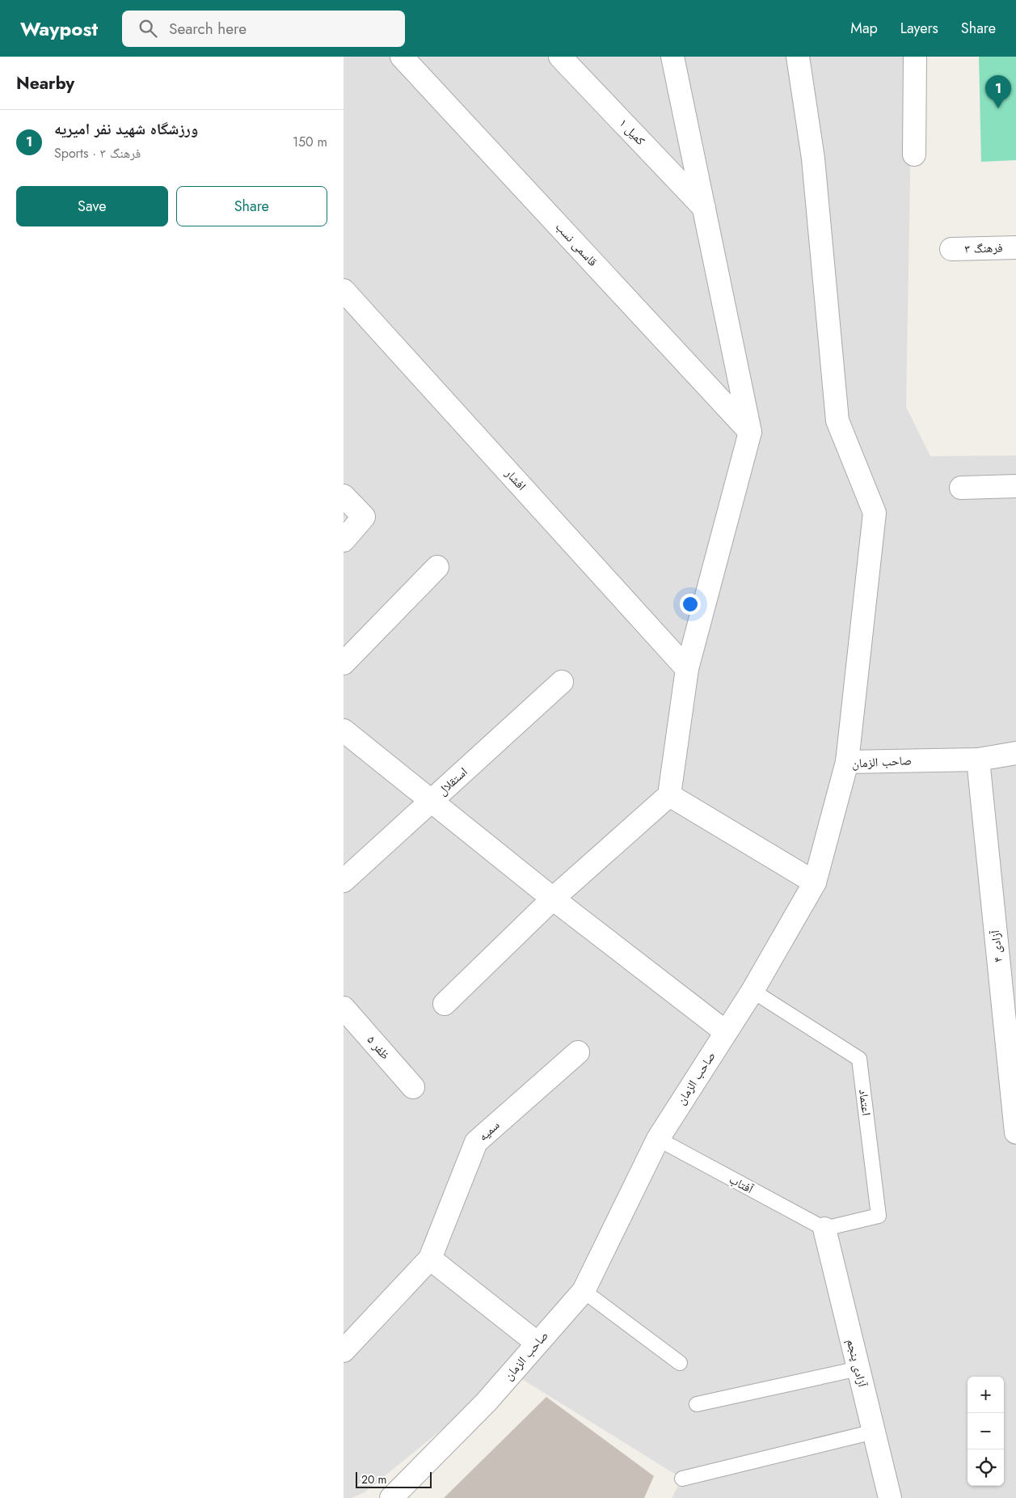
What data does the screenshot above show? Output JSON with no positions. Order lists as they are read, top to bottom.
{
  "streets": {
    "street": [
      "کمیل ۱",
      "قاسمی نسب",
      "فرهنگ ۳",
      "افشار",
      "صاحب الزمان",
      "استقلال",
      "آزادی ۴",
      "ظفر ۵",
      "سمیه",
      "آزادی پنجم"
    ],
    "lane": ["اعتماد", "آفتاب"]
  },
  "crossings": [
    ["صاحب الزمان", "آزادی ۴"],
    ["صاحب الزمان", "اعتماد"],
    ["صاحب الزمان", "آفتاب"],
    ["اعتماد", "آفتاب"],
    ["اعتماد", "آزادی پنجم"],
    ["آفتاب", "آزادی پنجم"]
  ],
  "scale_bar": "20 m",
  "page": {
    "header": "Waypost",
    "search": "Search here",
    "nav": ["Map", "Layers", "Share"],
    "heading": "Nearby",
    "pins": "1",
    "list": [
      {
        "mark": "1",
        "name": "ورزشگاه شهید نفر امیریه",
        "note": "Sports · فرهنگ ۳",
        "value": "150 m"
      }
    ],
    "buttons": ["Save", "Share"],
    "map_buttons": ["+", "−"],
    "scale": "20 m"
  }
}
